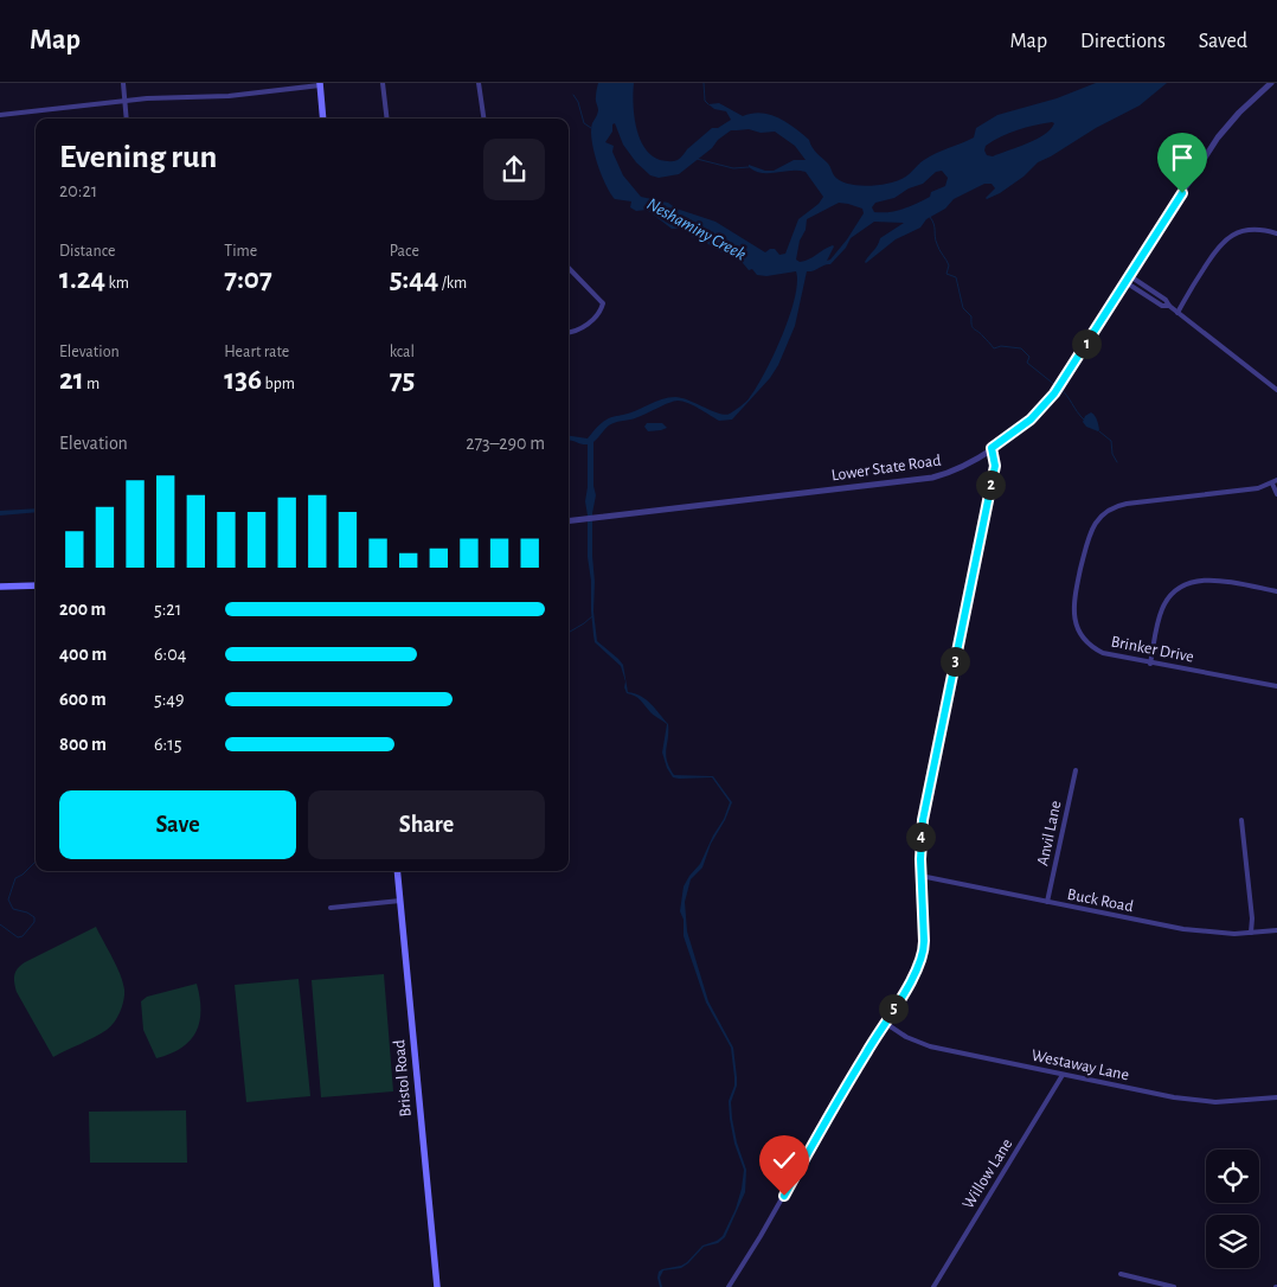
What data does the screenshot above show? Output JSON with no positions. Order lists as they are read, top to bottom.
{
  "streets": {
    "main road": ["Bristol Road"],
    "street": [
      "Lower State Road",
      "Brinker Drive",
      "Anvil Lane",
      "Buck Road",
      "Westaway Lane",
      "Willow Lane"
    ]
  },
  "crossings": [
    ["Anvil Lane", "Buck Road"],
    ["Westaway Lane", "Willow Lane"]
  ],
  "water": ["Neshaminy Creek"],
  "page": {
    "header": "Map",
    "nav": ["Map", "Directions", "Saved"],
    "heading": ["Evening run", "20:21"],
    "stats": [
      ["Distance", "1.24 km"],
      ["Time", "7:07"],
      ["Pace", "5:44 /km"],
      ["Elevation", "21 m"],
      ["Heart rate", "136 bpm"],
      ["kcal", "75"]
    ],
    "pins": [
      "1",
      "2",
      "3",
      "4",
      "5"
    ],
    "chart": ["Elevation", "273–290 m"],
    "list": [
      {
        "name": "200 m",
        "note": "5:21"
      },
      {
        "name": "400 m",
        "note": "6:04"
      },
      {
        "name": "600 m",
        "note": "5:49"
      },
      {
        "name": "800 m",
        "note": "6:15"
      }
    ],
    "buttons": ["Save", "Share"]
  }
}
